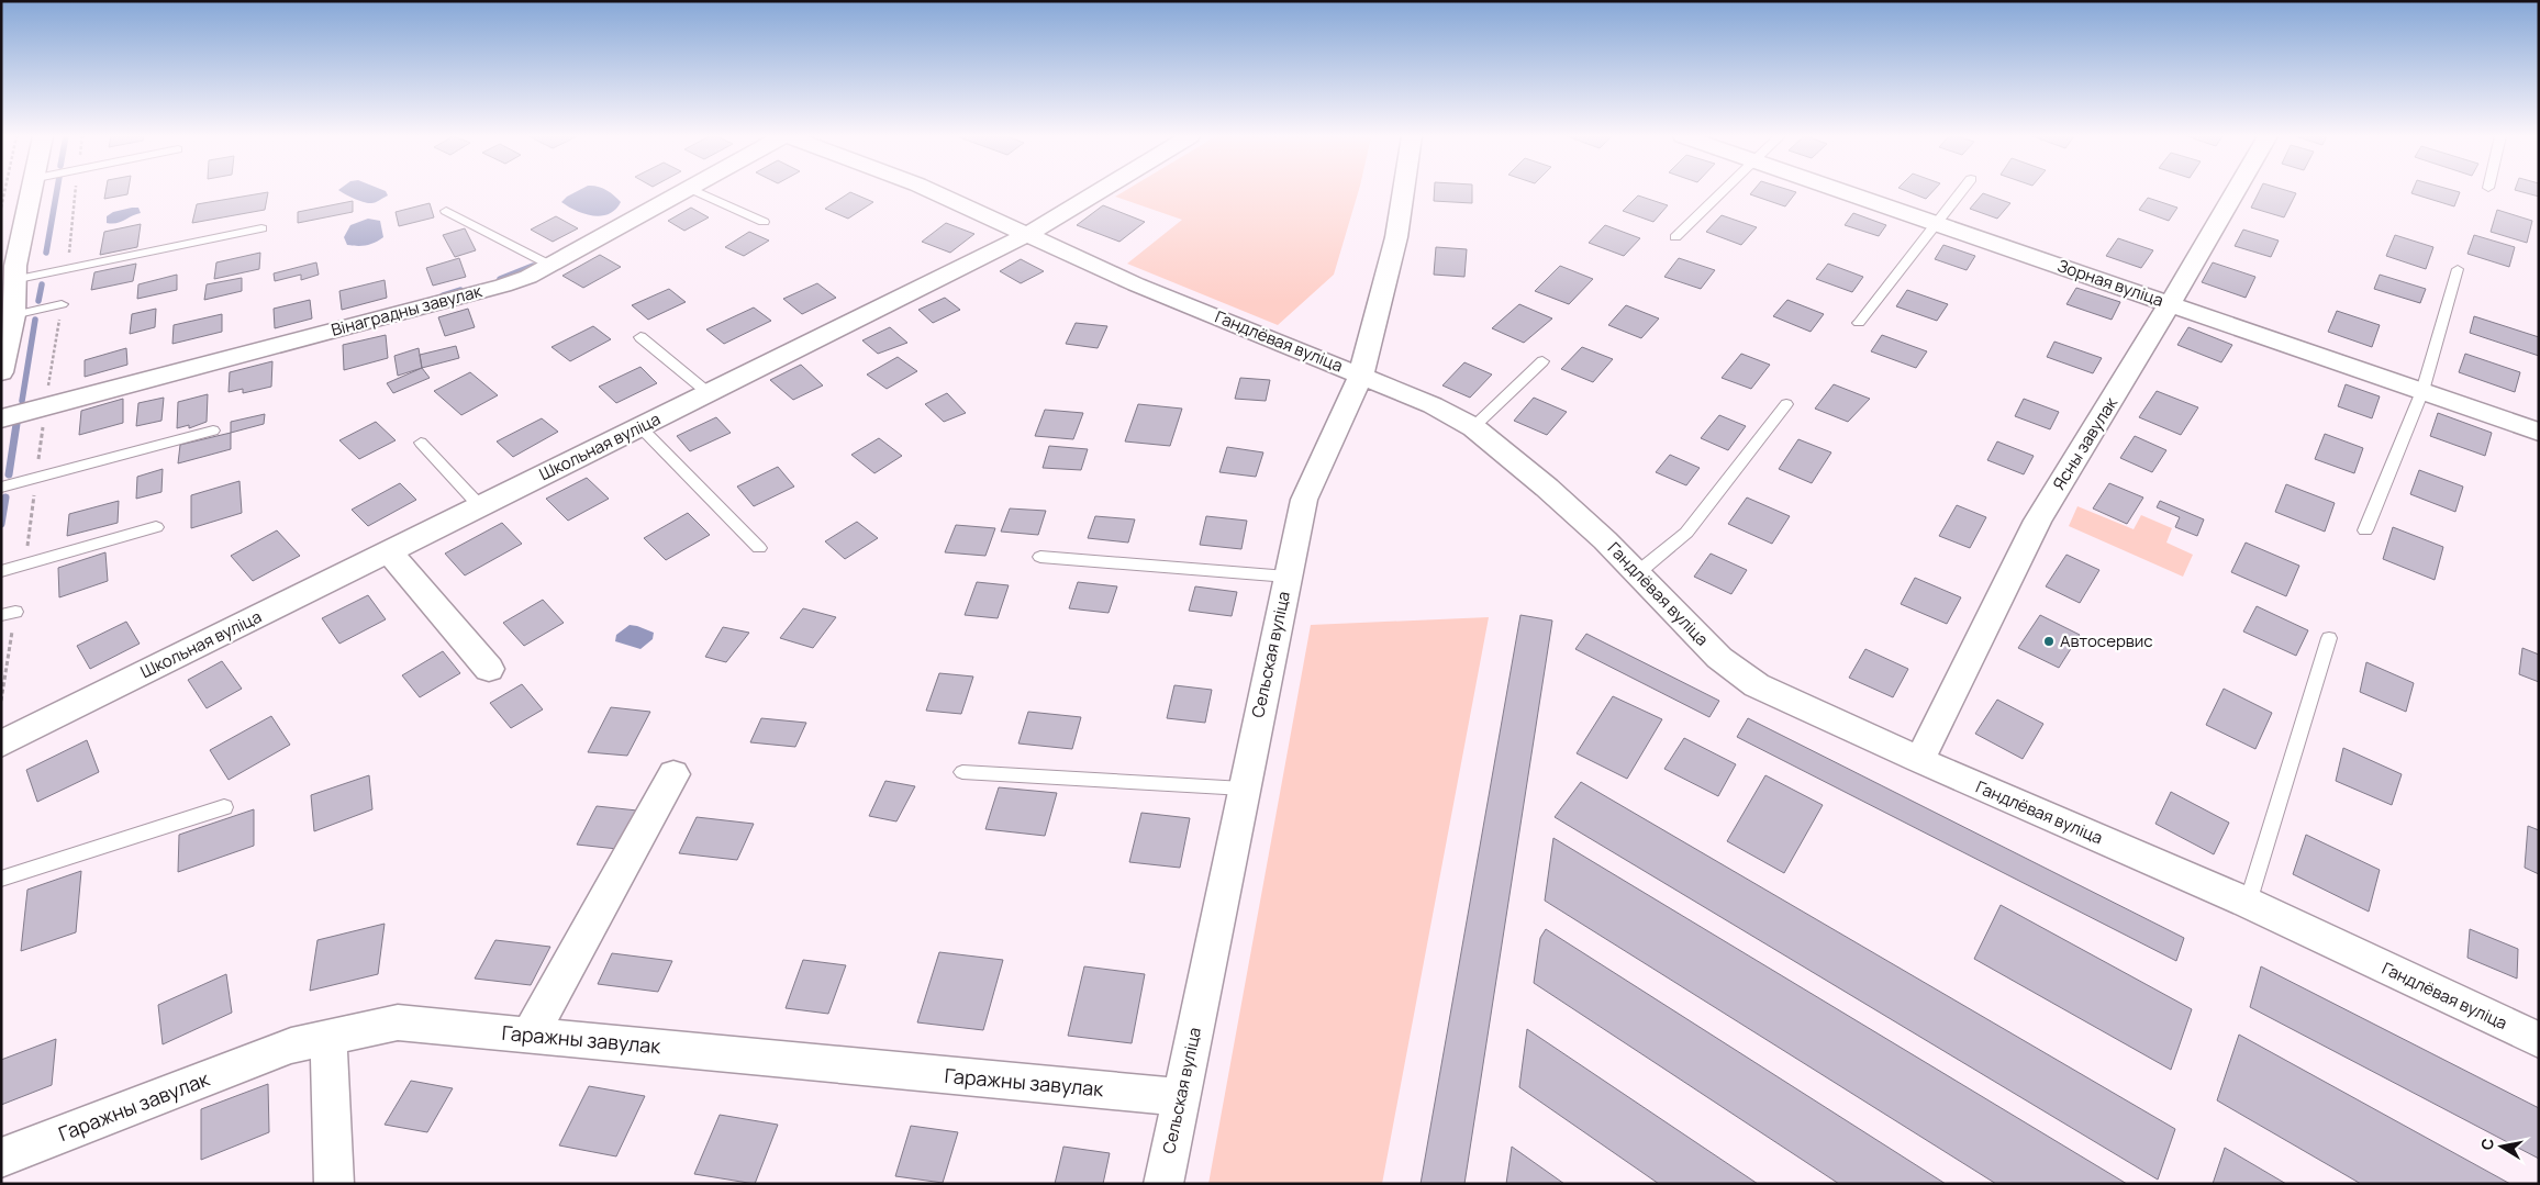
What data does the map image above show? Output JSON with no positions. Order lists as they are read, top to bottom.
{
  "streets": {
    "street": [
      "Зорная вуліца",
      "Вінаградны завулак",
      "Гандлёвая вуліца",
      "Ясны завулак",
      "Школьная вуліца",
      "Сельская вуліца",
      "Гаражны завулак"
    ]
  },
  "crossings": [
    ["Зорная вуліца", "Ясны завулак"],
    ["Гандлёвая вуліца", "Ясны завулак"],
    ["Гандлёвая вуліца", "Школьная вуліца"],
    ["Гандлёвая вуліца", "Сельская вуліца"],
    ["Сельская вуліца", "Гаражны завулак"]
  ],
  "places": ["Автосервис"],
  "north": "left"
}
